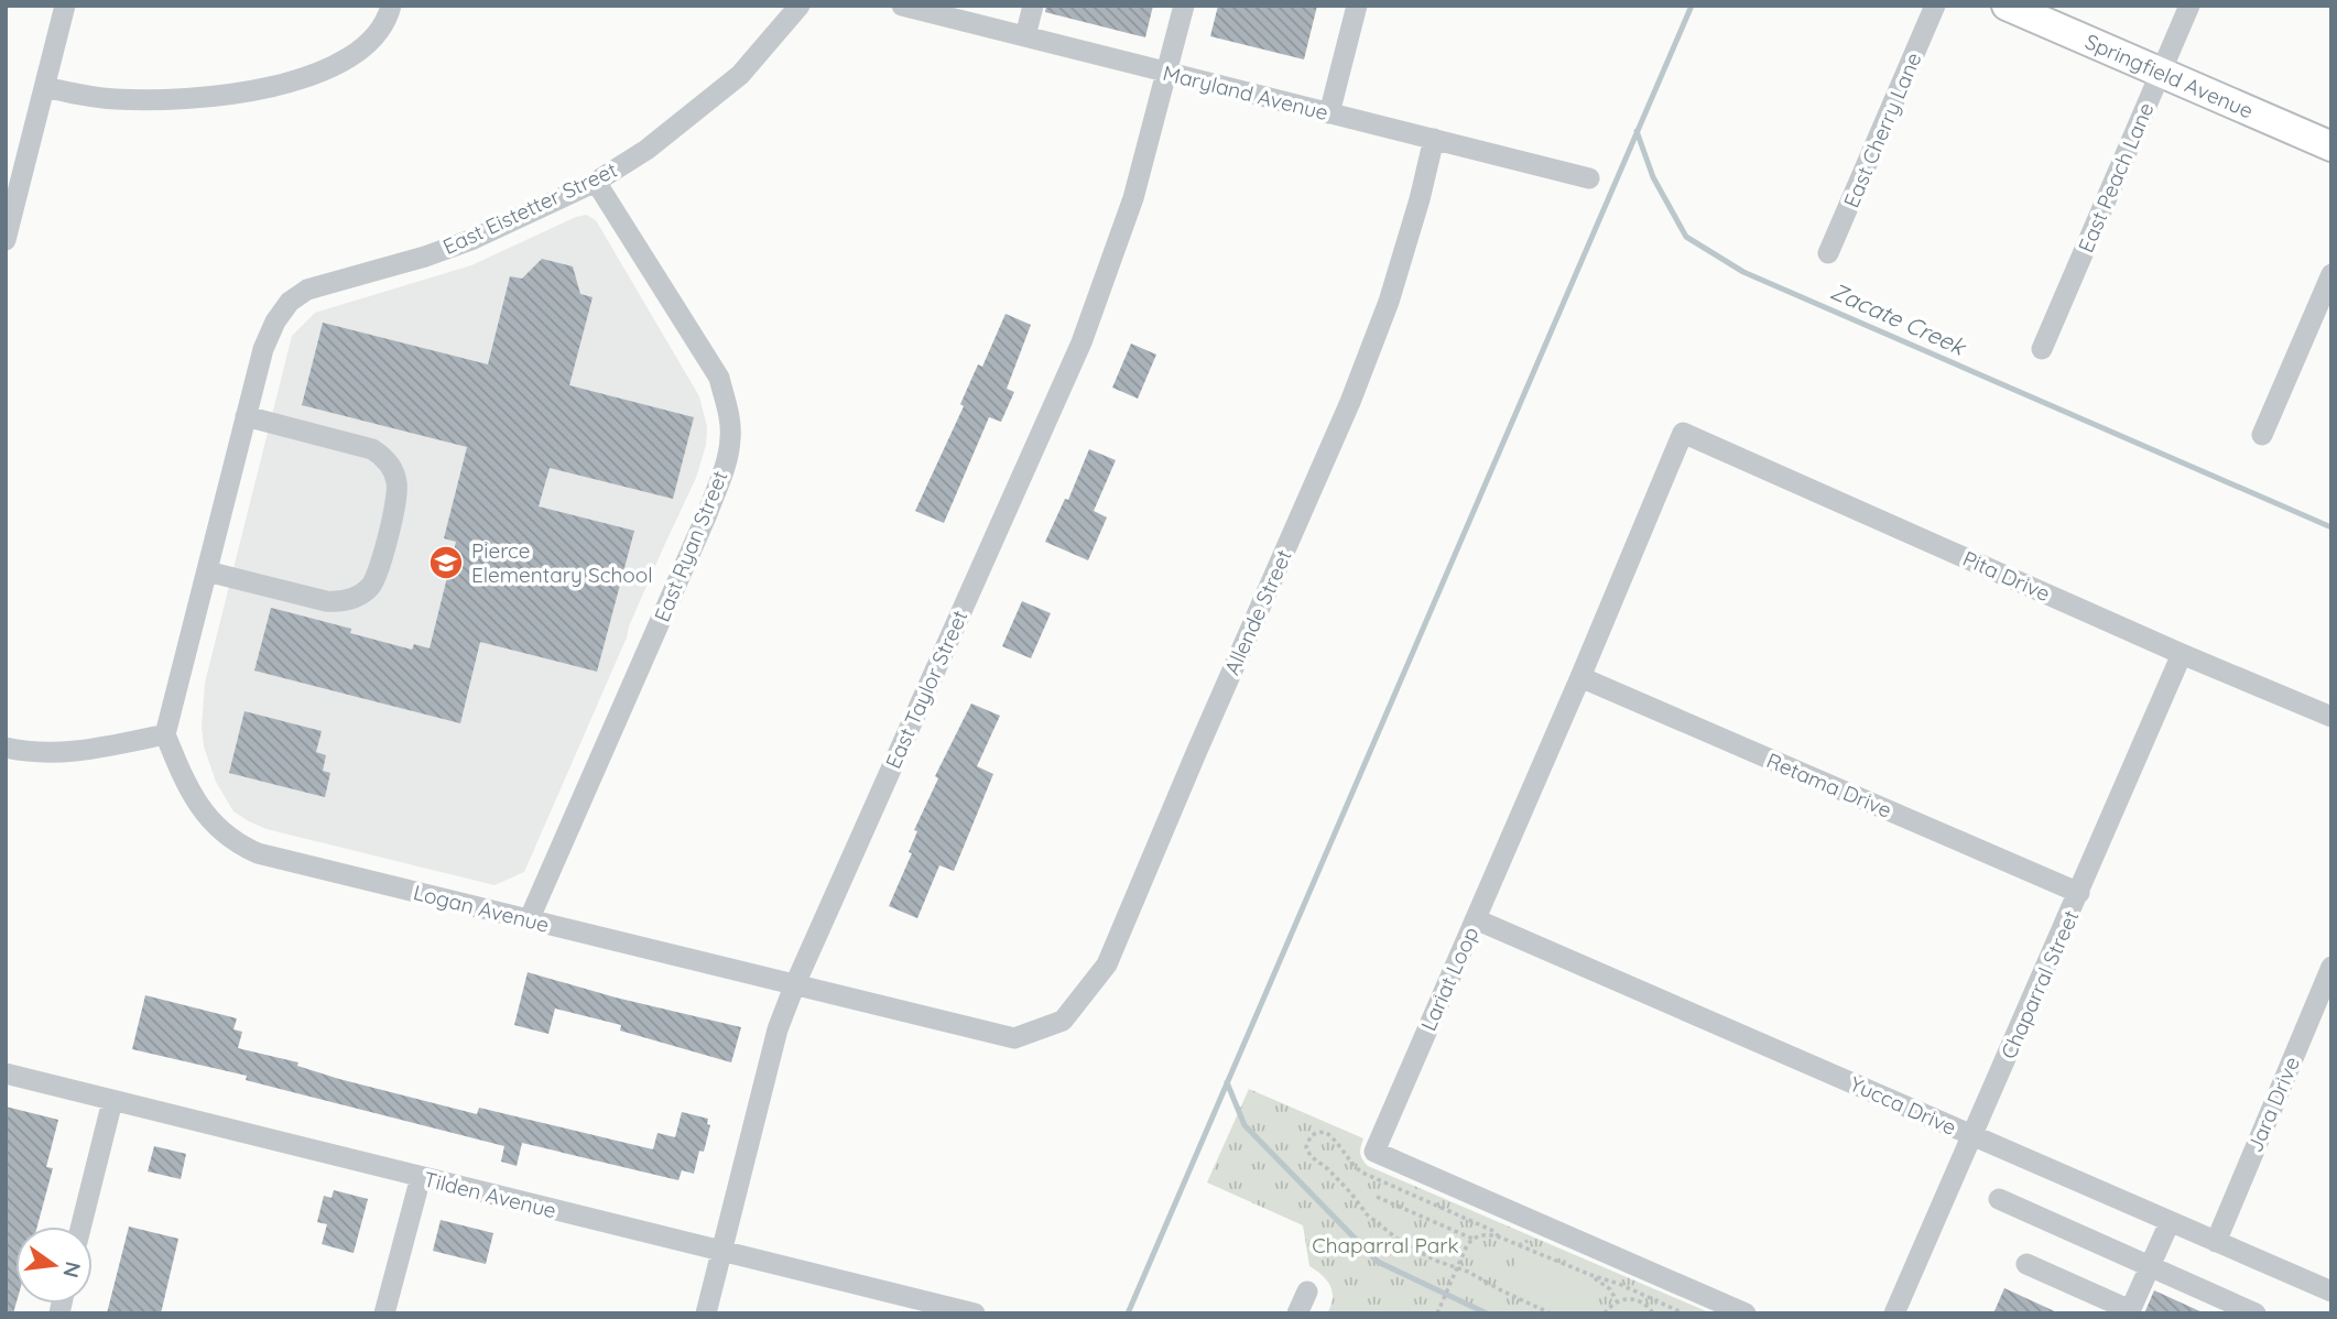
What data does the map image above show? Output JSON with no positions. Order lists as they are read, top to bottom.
{
  "streets": {
    "main road": ["Springfield Avenue"],
    "street": [
      "Maryland Avenue",
      "East Cherry Lane",
      "East Peach Lane",
      "East Eistetter Street",
      "East Ryan Street",
      "Pita Drive",
      "Allende Street",
      "East Taylor Street",
      "Retama Drive",
      "Logan Avenue",
      "Lariat Loop",
      "Chaparral Street",
      "Jara Drive",
      "Yucca Drive",
      "Tilden Avenue"
    ]
  },
  "crossings": [
    ["Springfield Avenue", "East Peach Lane"],
    ["Maryland Avenue", "Allende Street"],
    ["Maryland Avenue", "East Taylor Street"],
    ["East Eistetter Street", "East Ryan Street"],
    ["East Eistetter Street", "Logan Avenue"],
    ["East Ryan Street", "Logan Avenue"],
    ["Pita Drive", "Lariat Loop"],
    ["Pita Drive", "Chaparral Street"],
    ["Allende Street", "Logan Avenue"],
    ["East Taylor Street", "Logan Avenue"],
    ["East Taylor Street", "Tilden Avenue"],
    ["Retama Drive", "Lariat Loop"],
    ["Retama Drive", "Chaparral Street"],
    ["Lariat Loop", "Yucca Drive"],
    ["Chaparral Street", "Yucca Drive"],
    ["Jara Drive", "Yucca Drive"]
  ],
  "water": ["Zacate Creek"],
  "parks": ["Chaparral Park"],
  "places": {
    "school or university": ["Pierce Elementary School"]
  },
  "north": "right"
}
